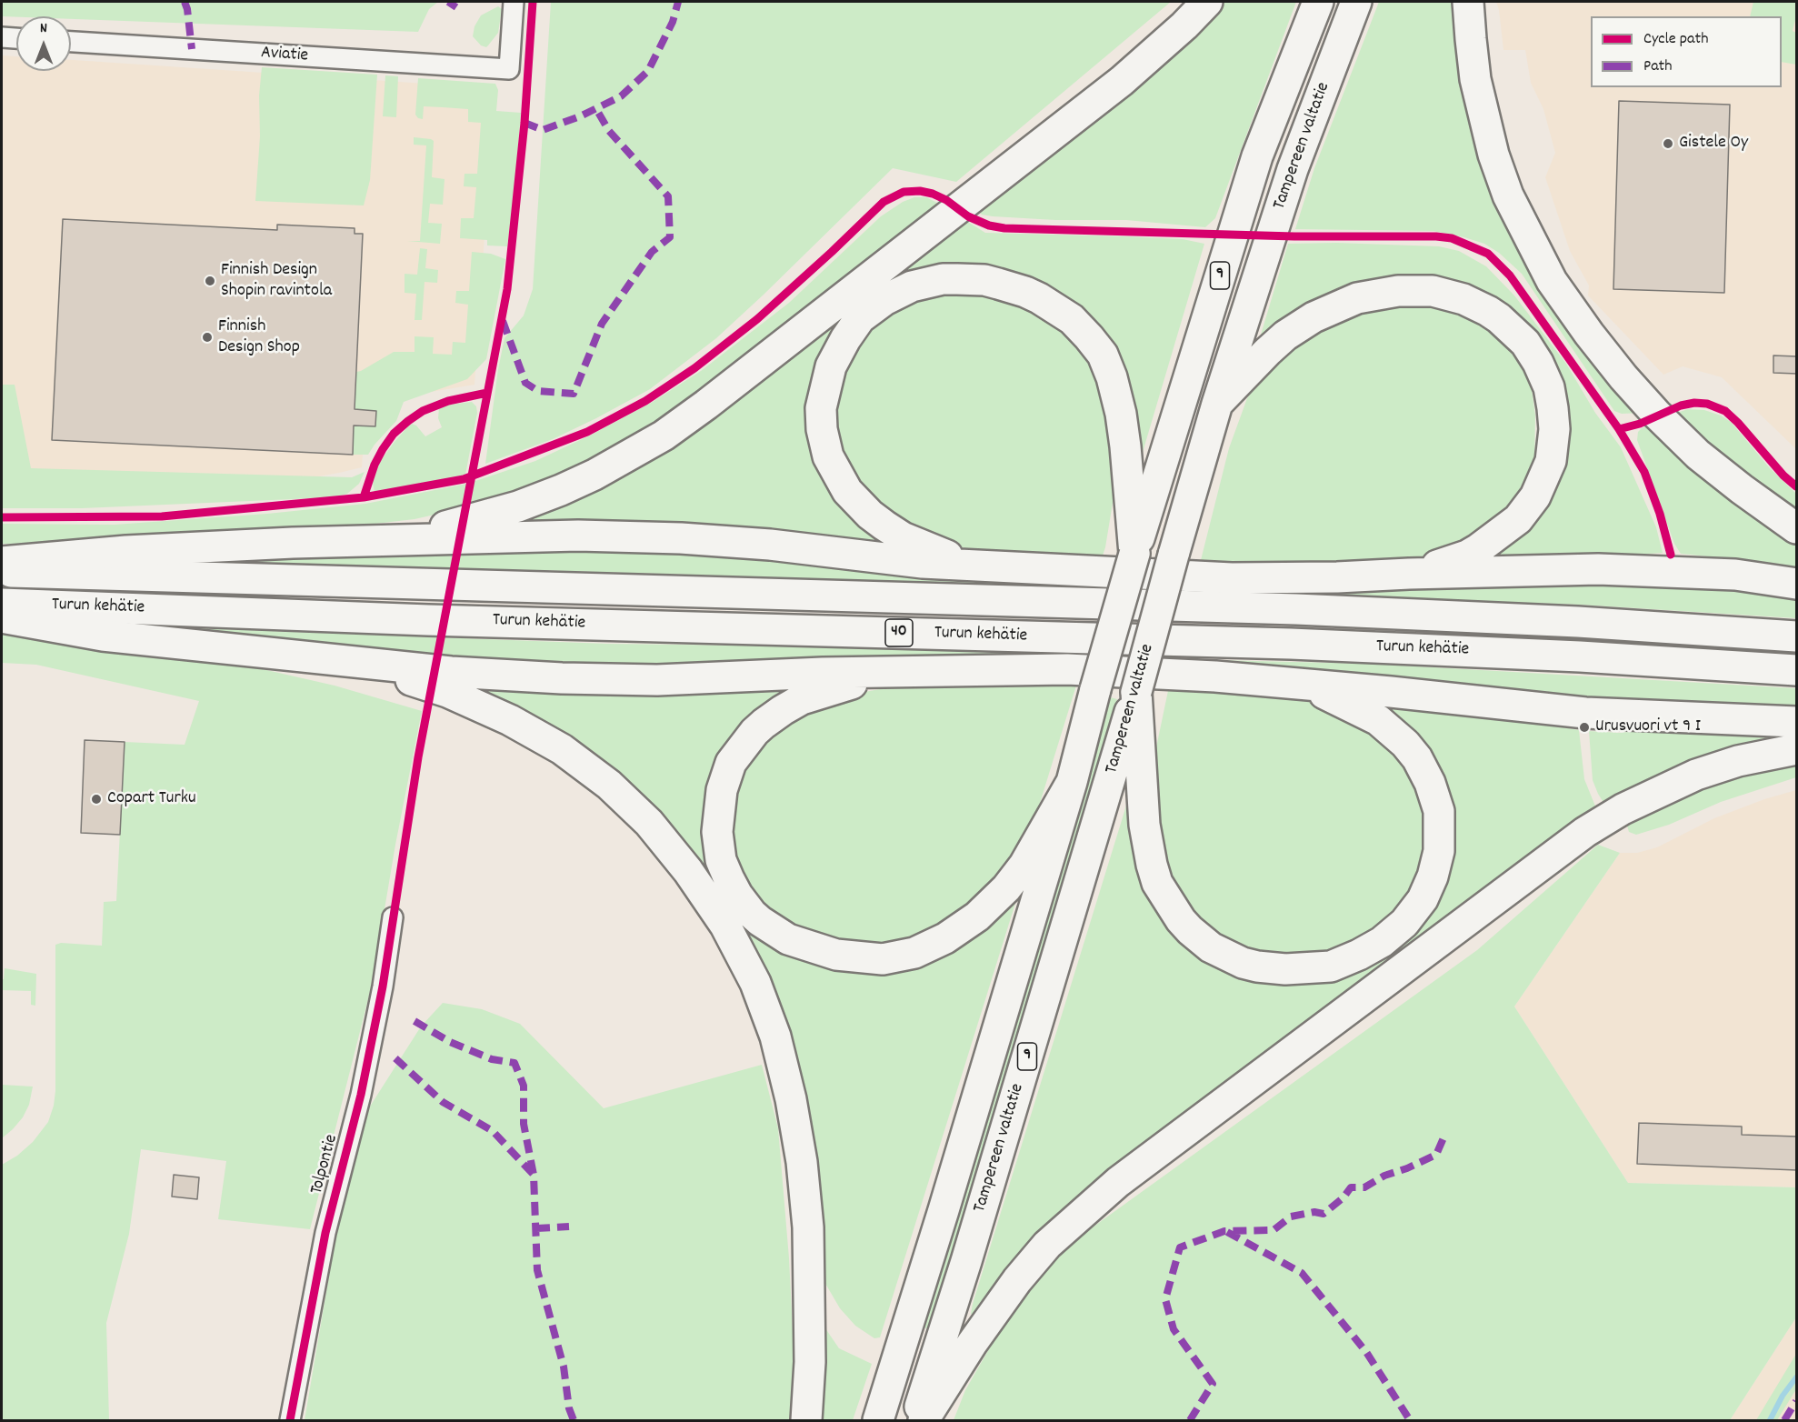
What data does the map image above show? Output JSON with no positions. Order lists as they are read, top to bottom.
{
  "streets": {
    "highway": [
      "Tampereen valtatie",
      "9",
      "Turun kehätie",
      "40"
    ],
    "street": ["Aviatie", "Tolpontie"]
  },
  "places": [
    "Gistele Oy",
    "Finnish Design Shopin ravintola",
    "Finnish Design Shop",
    "Urusvuori vt 9 I",
    "Copart Turku"
  ],
  "legend": ["Cycle path", "Path"],
  "north": "top"
}
